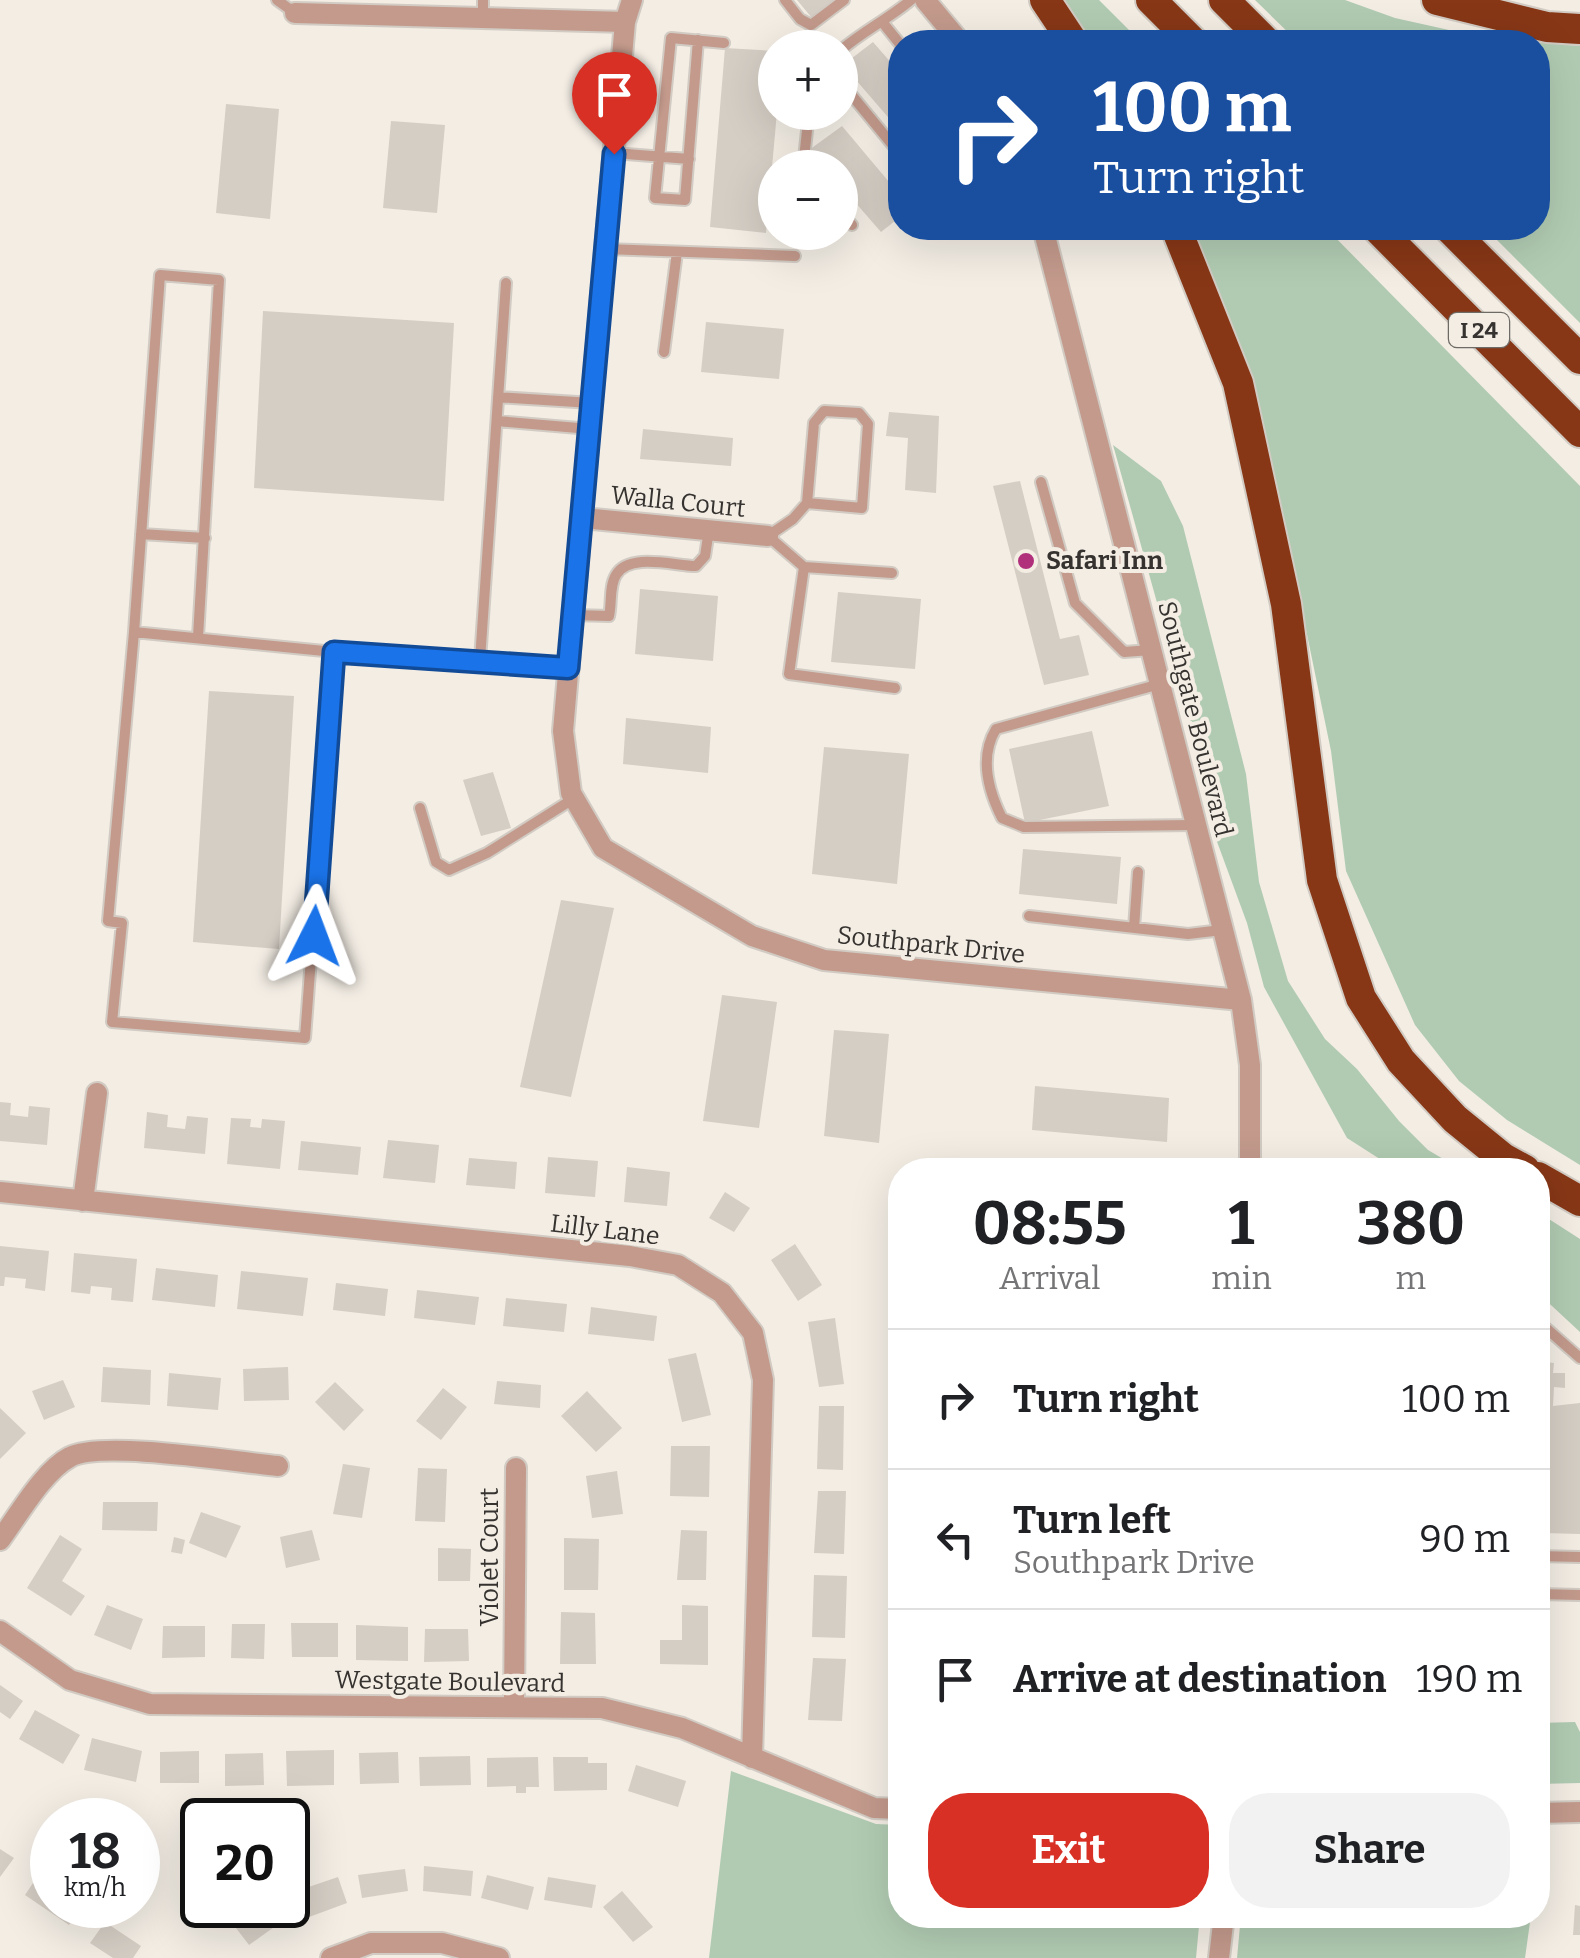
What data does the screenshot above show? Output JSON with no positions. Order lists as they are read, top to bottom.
{
  "streets": {
    "highway": ["I 24"],
    "street": [
      "Walla Court",
      "Southgate Boulevard",
      "Southpark Drive",
      "Lilly Lane",
      "Violet Court",
      "Westgate Boulevard"
    ]
  },
  "crossings": [
    ["Walla Court", "Southpark Drive"],
    ["Southgate Boulevard", "Southpark Drive"],
    ["Lilly Lane", "Westgate Boulevard"],
    ["Violet Court", "Westgate Boulevard"]
  ],
  "places": ["Safari Inn"],
  "page": {
    "map_buttons": ["+", "−"],
    "turn": ["100 m", "Turn right"],
    "eta": [
      "08:55",
      "Arrival",
      "1",
      "min",
      "380",
      "m"
    ],
    "list": [
      {
        "name": "Turn right",
        "value": "100 m"
      },
      {
        "name": "Turn left",
        "note": "Southpark Drive",
        "value": "90 m"
      },
      {
        "name": "Arrive at destination",
        "value": "190 m"
      }
    ],
    "buttons": ["Exit", "Share"],
    "speed": "18 km/h",
    "limit": "20"
  }
}
